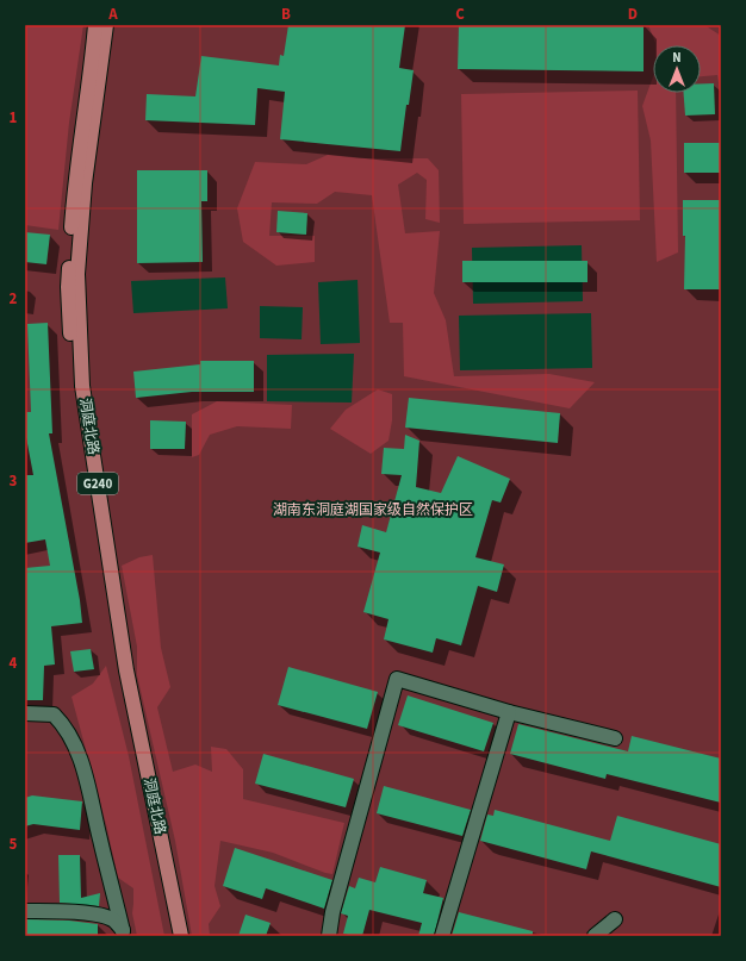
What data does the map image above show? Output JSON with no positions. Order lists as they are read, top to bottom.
{
  "streets": {
    "main road": ["洞庭北路", "G240"]
  },
  "parks": ["湖南东洞庭湖国家级自然保护区"],
  "north": "top",
  "grid": {
    "columns": [
      "A",
      "B",
      "C",
      "D"
    ],
    "rows": [
      "1",
      "2",
      "3",
      "4",
      "5"
    ]
  }
}
